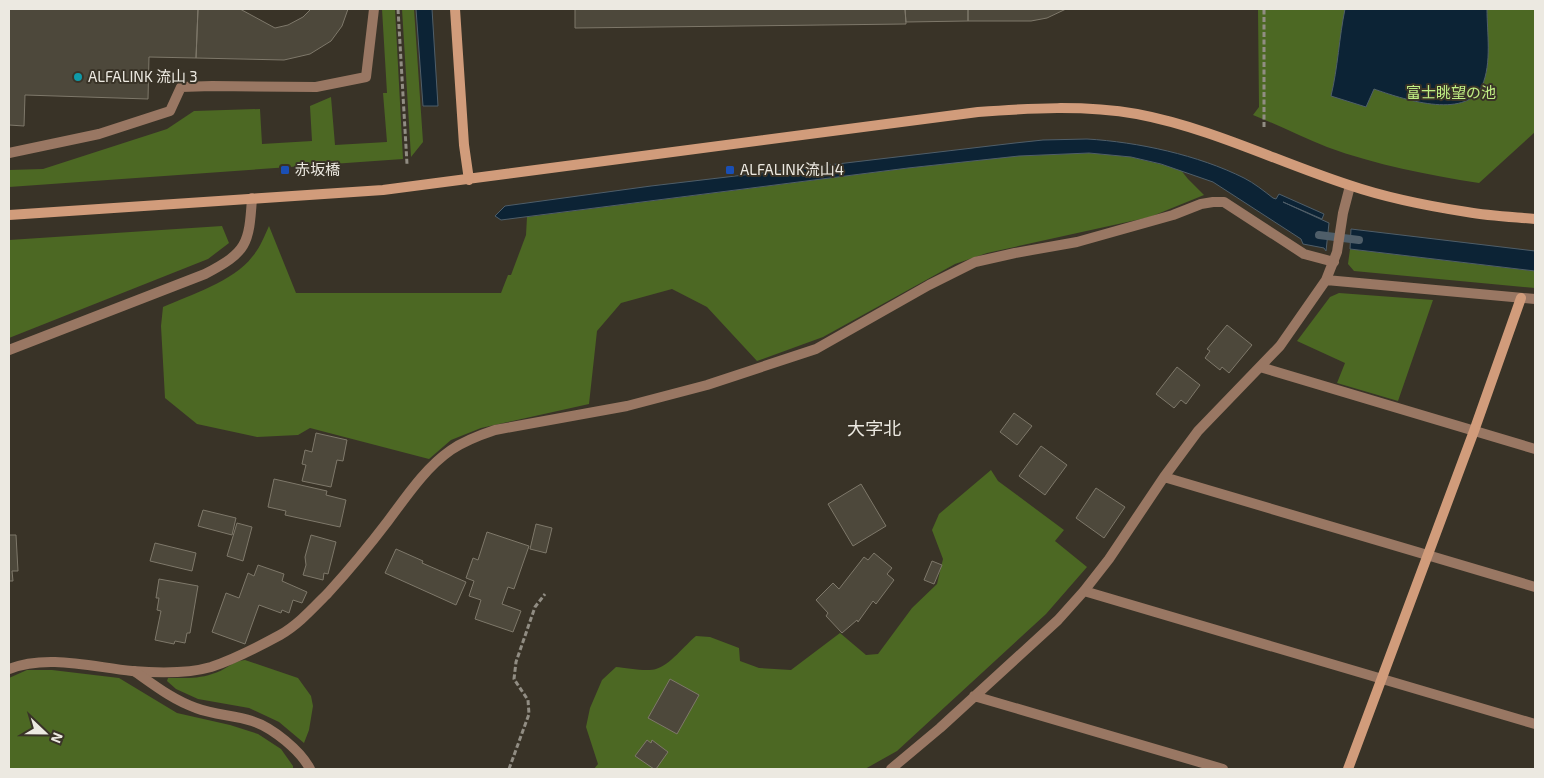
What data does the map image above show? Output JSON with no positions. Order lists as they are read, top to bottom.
{
  "districts": ["大字北"],
  "parks": ["富士眺望の池"],
  "places": {
    "other": ["ALFALINK 流山 3"],
    "transit": ["赤坂橋", "ALFALINK流山4"]
  },
  "north": "right"
}
